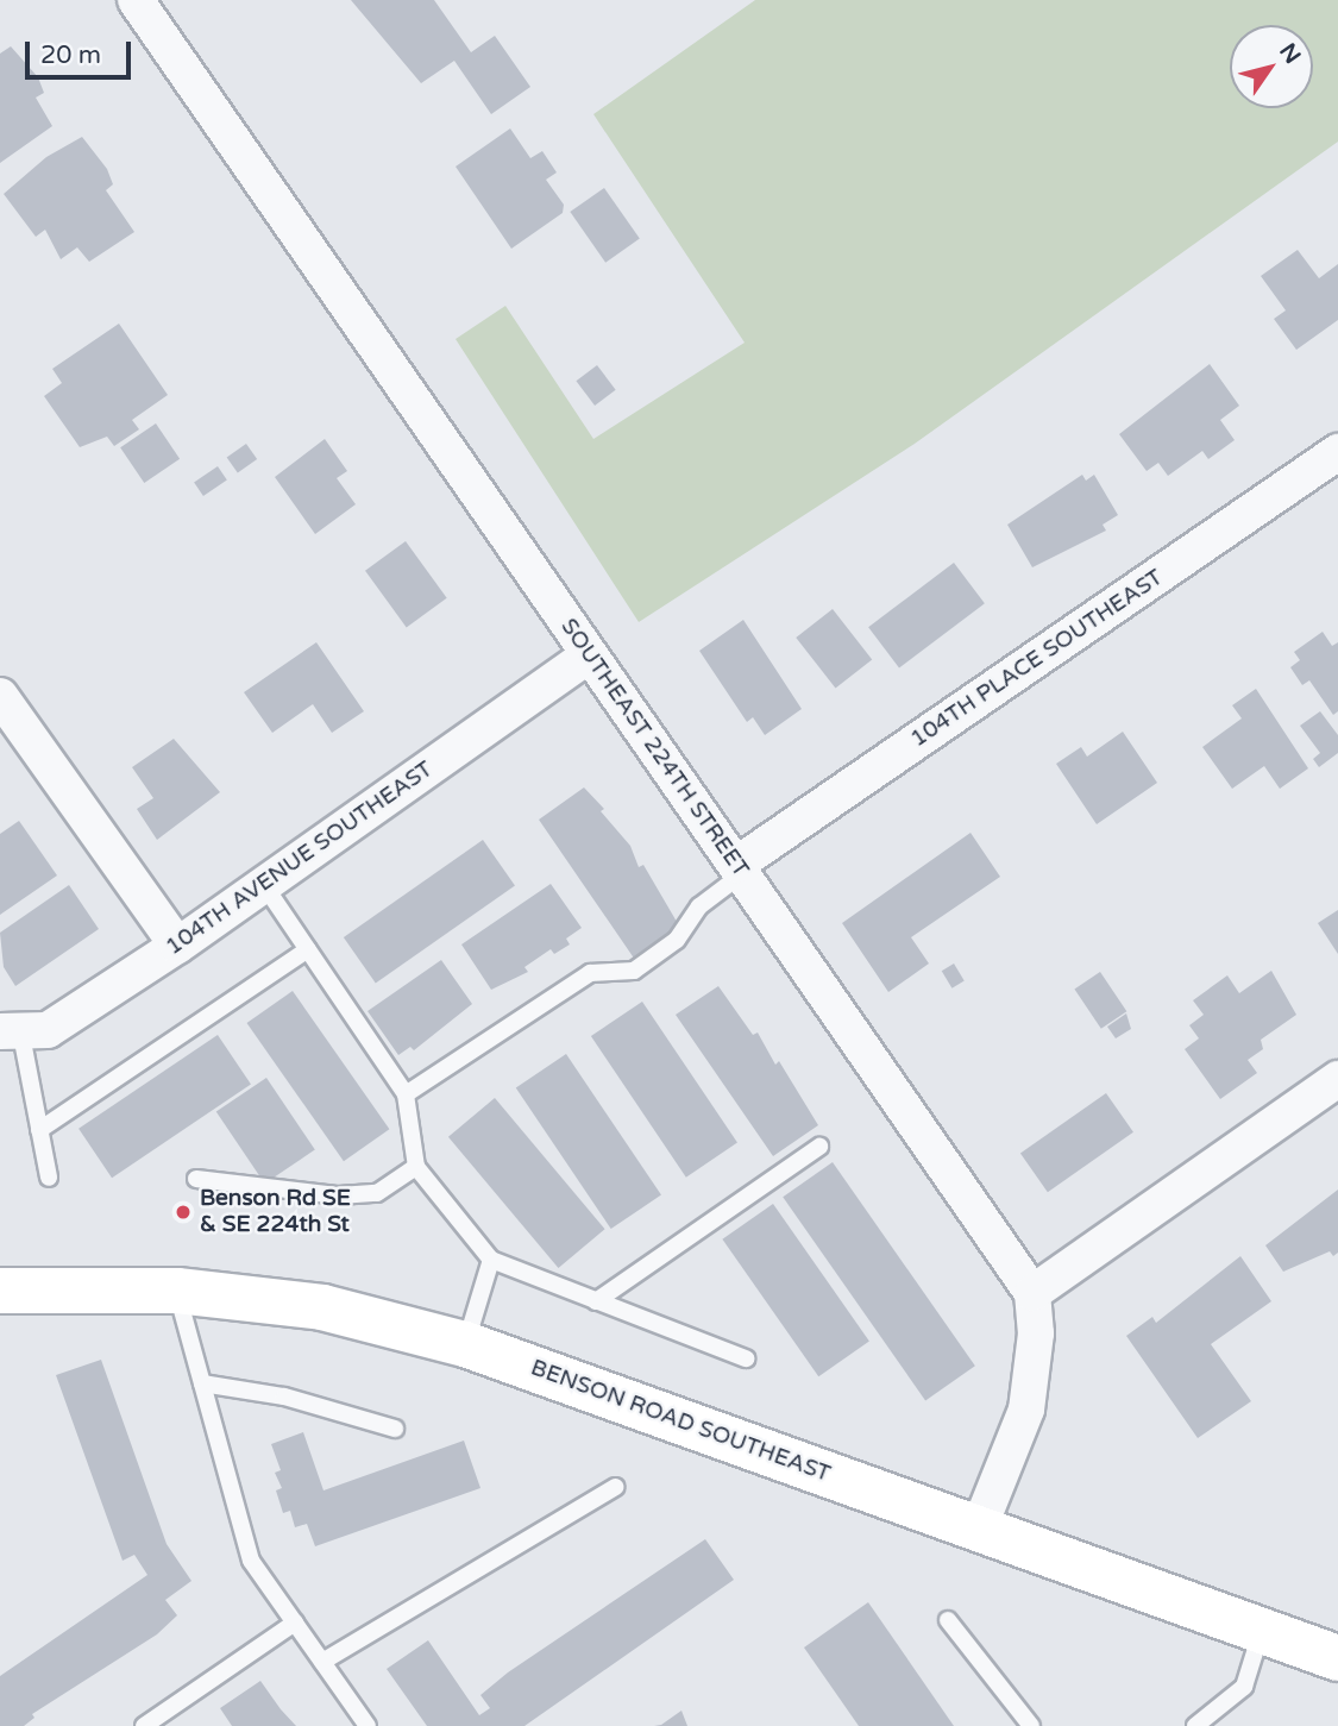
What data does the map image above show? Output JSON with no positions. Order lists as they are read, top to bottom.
{
  "streets": {
    "main road": ["BENSON ROAD SOUTHEAST"],
    "street": ["104TH PLACE SOUTHEAST", "SOUTHEAST 224TH STREET", "104TH AVENUE SOUTHEAST"]
  },
  "crossings": [
    ["104TH PLACE SOUTHEAST", "SOUTHEAST 224TH STREET"],
    ["SOUTHEAST 224TH STREET", "104TH AVENUE SOUTHEAST"]
  ],
  "places": ["Benson Rd SE & SE 224th St"],
  "scale_bar": "20 m",
  "north": "top right"
}
